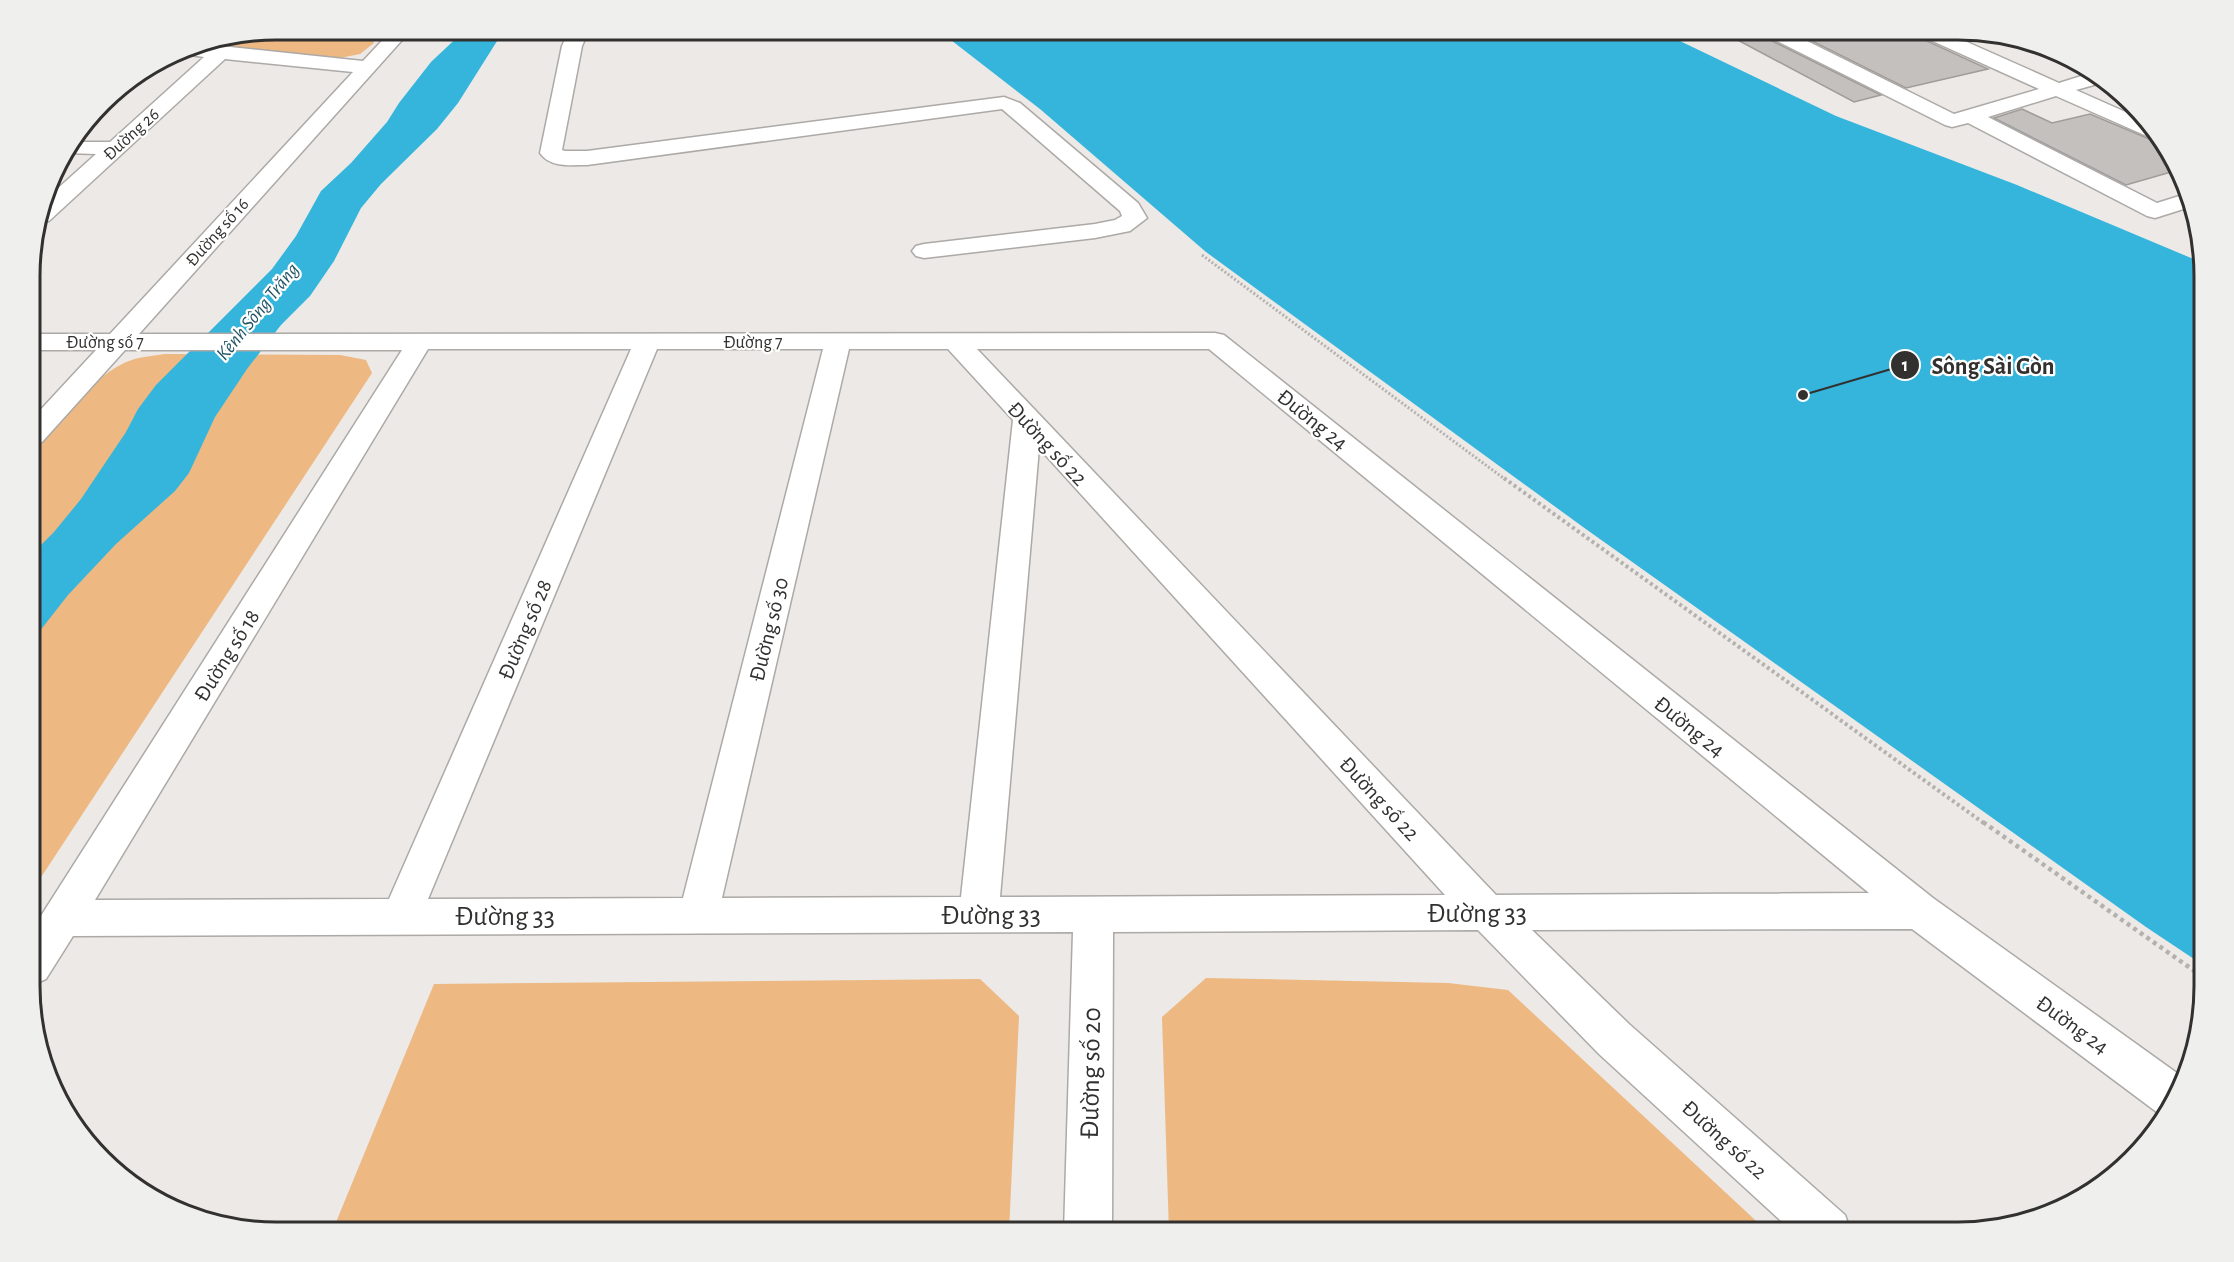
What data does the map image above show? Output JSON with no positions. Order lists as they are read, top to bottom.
{
  "streets": {
    "street": [
      "Đường 26",
      "Đường số 16",
      "Đường số 7",
      "Đường 7",
      "Đường 24",
      "Đường số 22",
      "Đường số 28",
      "Đường số 30",
      "Đường số 18",
      "Đường 33",
      "Đường số 20"
    ]
  },
  "crossings": [
    ["Đường số 16", "Đường số 7"],
    ["Đường số 7", "Đường 7"],
    ["Đường 7", "Đường 24"],
    ["Đường 7", "Đường số 22"],
    ["Đường 7", "Đường số 28"],
    ["Đường 7", "Đường số 30"],
    ["Đường 7", "Đường số 18"],
    ["Đường 24", "Đường 33"],
    ["Đường số 22", "Đường 33"],
    ["Đường số 28", "Đường 33"],
    ["Đường số 30", "Đường 33"],
    ["Đường số 18", "Đường 33"],
    ["Đường 33", "Đường số 20"]
  ],
  "water": ["Kênh Sông Trăng"],
  "places": ["Sông Sài Gòn"]
}
